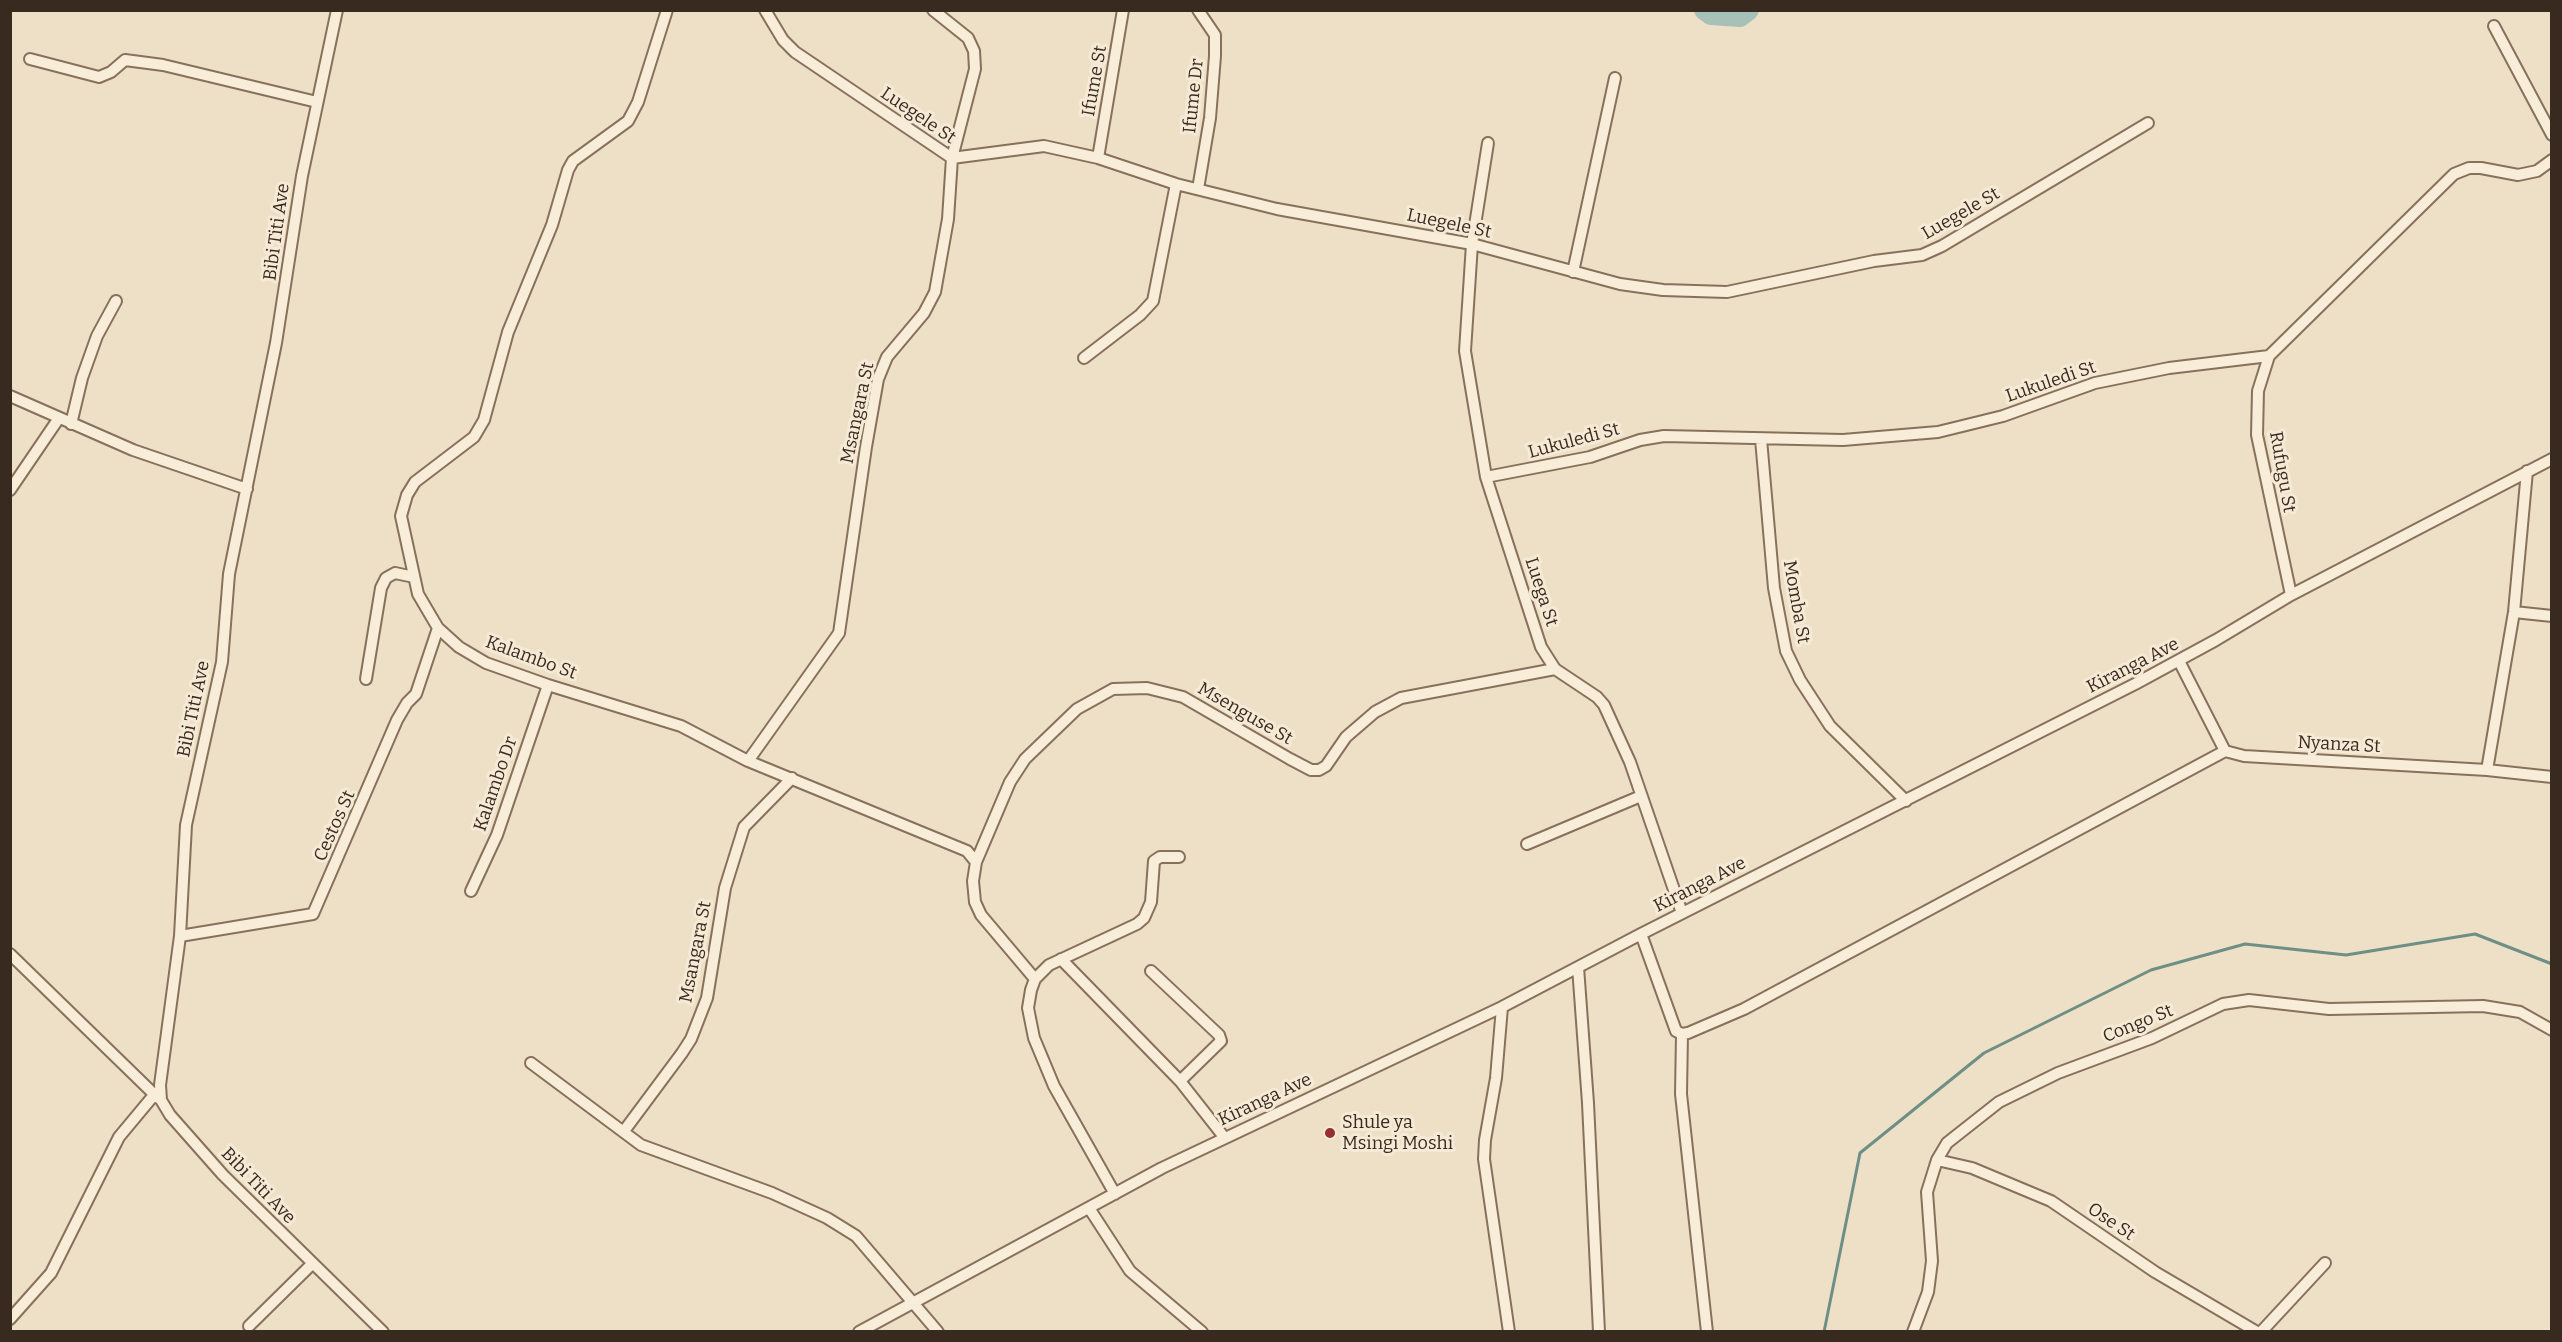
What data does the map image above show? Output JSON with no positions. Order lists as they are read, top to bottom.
{
  "streets": {
    "street": [
      "Ifume St",
      "Ifume Dr",
      "Luegele St",
      "Bibi Titi Ave",
      "Lukuledi St",
      "Msangara St",
      "Rufugu St",
      "Luega St",
      "Momba St",
      "Kalambo St",
      "Kiranga Ave",
      "Msenguse St",
      "Nyanza St",
      "Kalambo Dr",
      "Cestos St",
      "Congo St",
      "Ose St"
    ]
  },
  "crossings": [
    ["Ifume St", "Luegele St"],
    ["Ifume Dr", "Luegele St"],
    ["Luegele St", "Msangara St"],
    ["Luegele St", "Luega St"],
    ["Bibi Titi Ave", "Cestos St"],
    ["Lukuledi St", "Rufugu St"],
    ["Lukuledi St", "Luega St"],
    ["Lukuledi St", "Momba St"],
    ["Msangara St", "Kalambo St"],
    ["Rufugu St", "Kiranga Ave"],
    ["Luega St", "Kiranga Ave"],
    ["Luega St", "Msenguse St"],
    ["Momba St", "Kiranga Ave"],
    ["Kalambo St", "Msenguse St"],
    ["Kalambo St", "Kalambo Dr"],
    ["Kalambo St", "Cestos St"],
    ["Congo St", "Ose St"]
  ],
  "places": ["Shule ya Msingi Moshi"]
}
